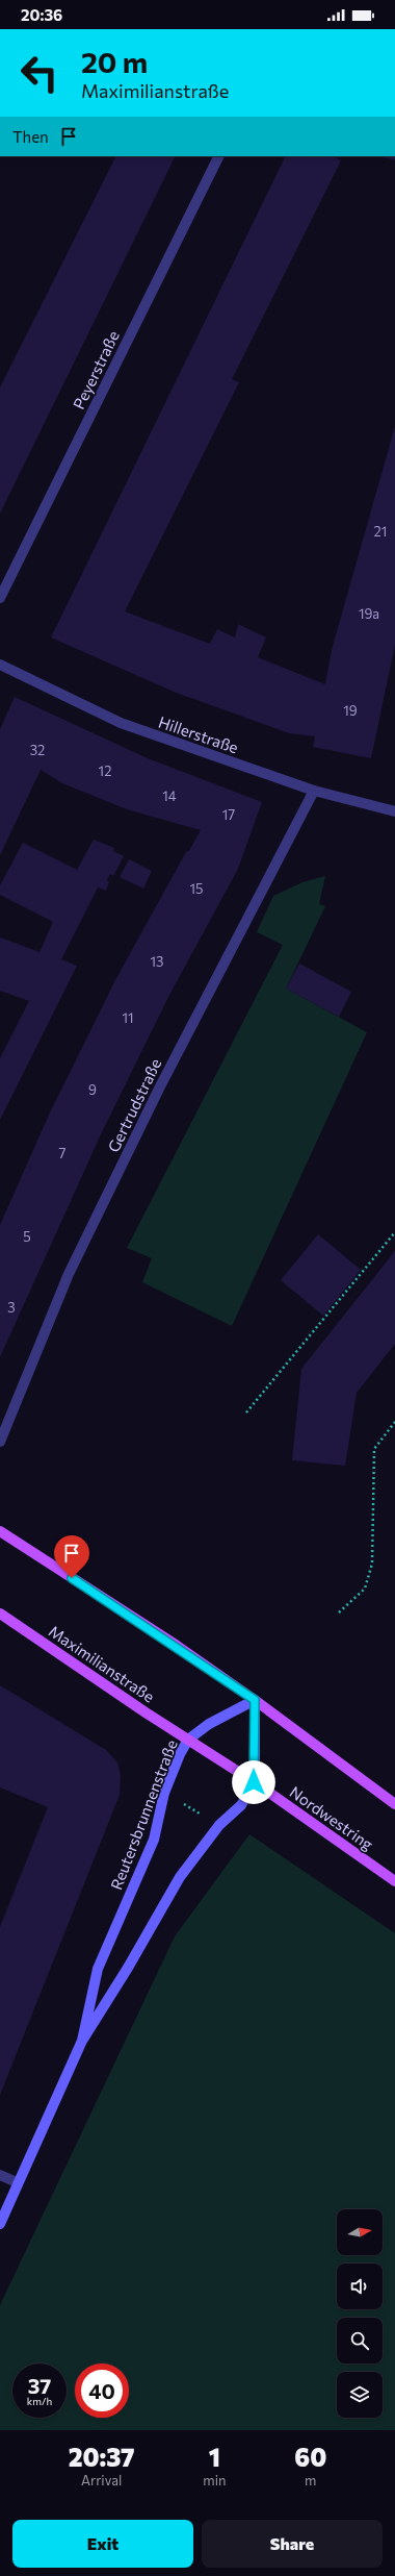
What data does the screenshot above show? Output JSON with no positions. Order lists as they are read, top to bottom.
{
  "streets": {
    "main road": ["Maximilianstraße", "Nordwestring"],
    "street": [
      "Peyerstraße",
      "Hillerstraße",
      "Gertrudstraße",
      "Reutersbrunnenstraße"
    ]
  },
  "crossings": [
    ["Hillerstraße", "Gertrudstraße"],
    ["Maximilianstraße", "Reutersbrunnenstraße"],
    ["Maximilianstraße", "Nordwestring"],
    ["Reutersbrunnenstraße", "Nordwestring"]
  ],
  "house_numbers": [
    "21",
    "19a",
    "19",
    "32",
    "12",
    "14",
    "17",
    "15",
    "13",
    "11",
    "9",
    "7",
    "5",
    "3"
  ],
  "north": "right",
  "page": {
    "status": "20:36",
    "turn": ["20 m", "Maximilianstraße"],
    "then": "Then",
    "speed": "37 km/h",
    "limit": "40",
    "eta": [
      "20:37",
      "Arrival",
      "1",
      "min",
      "60",
      "m"
    ],
    "buttons": ["Exit", "Share"]
  }
}
